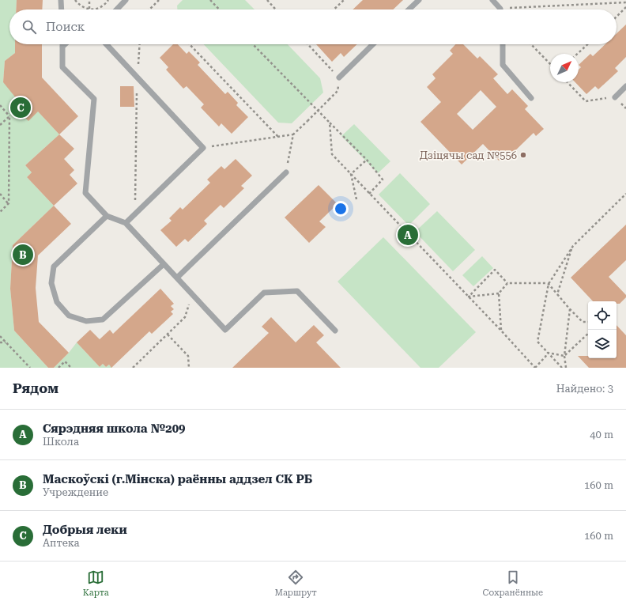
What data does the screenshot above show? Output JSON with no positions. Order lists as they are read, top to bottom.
{
  "places": ["Дзіцячы сад №556"],
  "north": "top right",
  "page": {
    "search": "Поиск",
    "pins": ["C", "A", "B"],
    "heading": ["Рядом", "Найдено: 3"],
    "list": [
      {
        "mark": "A",
        "name": "Сярэдняя школа №209",
        "note": "Школа",
        "value": "40 m"
      },
      {
        "mark": "B",
        "name": "Маскоўскі (г.Мінска) раённы аддзел СК РБ",
        "note": "Учреждение",
        "value": "160 m"
      },
      {
        "mark": "C",
        "name": "Добрыя леки",
        "note": "Аптека",
        "value": "160 m"
      }
    ],
    "nav": ["Карта", "Маршрут", "Сохранённые"]
  }
}
